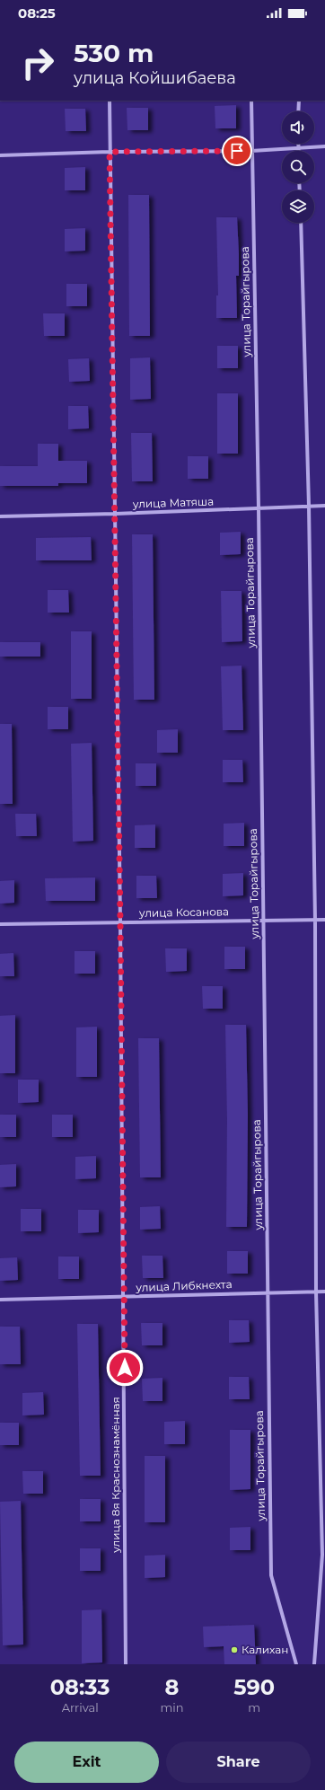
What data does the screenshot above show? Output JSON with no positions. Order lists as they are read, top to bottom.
{
  "streets": {
    "street": [
      "улица Торайгырова",
      "улица Матяша",
      "улица Косанова",
      "улица Либкнехта",
      "улица 8я Краснознамённая"
    ]
  },
  "crossings": [
    ["улица Торайгырова", "улица Матяша"],
    ["улица Торайгырова", "улица Косанова"],
    ["улица Торайгырова", "улица Либкнехта"],
    ["улица Матяша", "улица 8я Краснознамённая"],
    ["улица Косанова", "улица 8я Краснознамённая"],
    ["улица Либкнехта", "улица 8я Краснознамённая"]
  ],
  "places": ["Калихан"],
  "page": {
    "status": "08:25",
    "turn": ["530 m", "улица Койшибаева"],
    "eta": [
      "08:33",
      "Arrival",
      "8",
      "min",
      "590",
      "m"
    ],
    "buttons": ["Exit", "Share"]
  }
}
